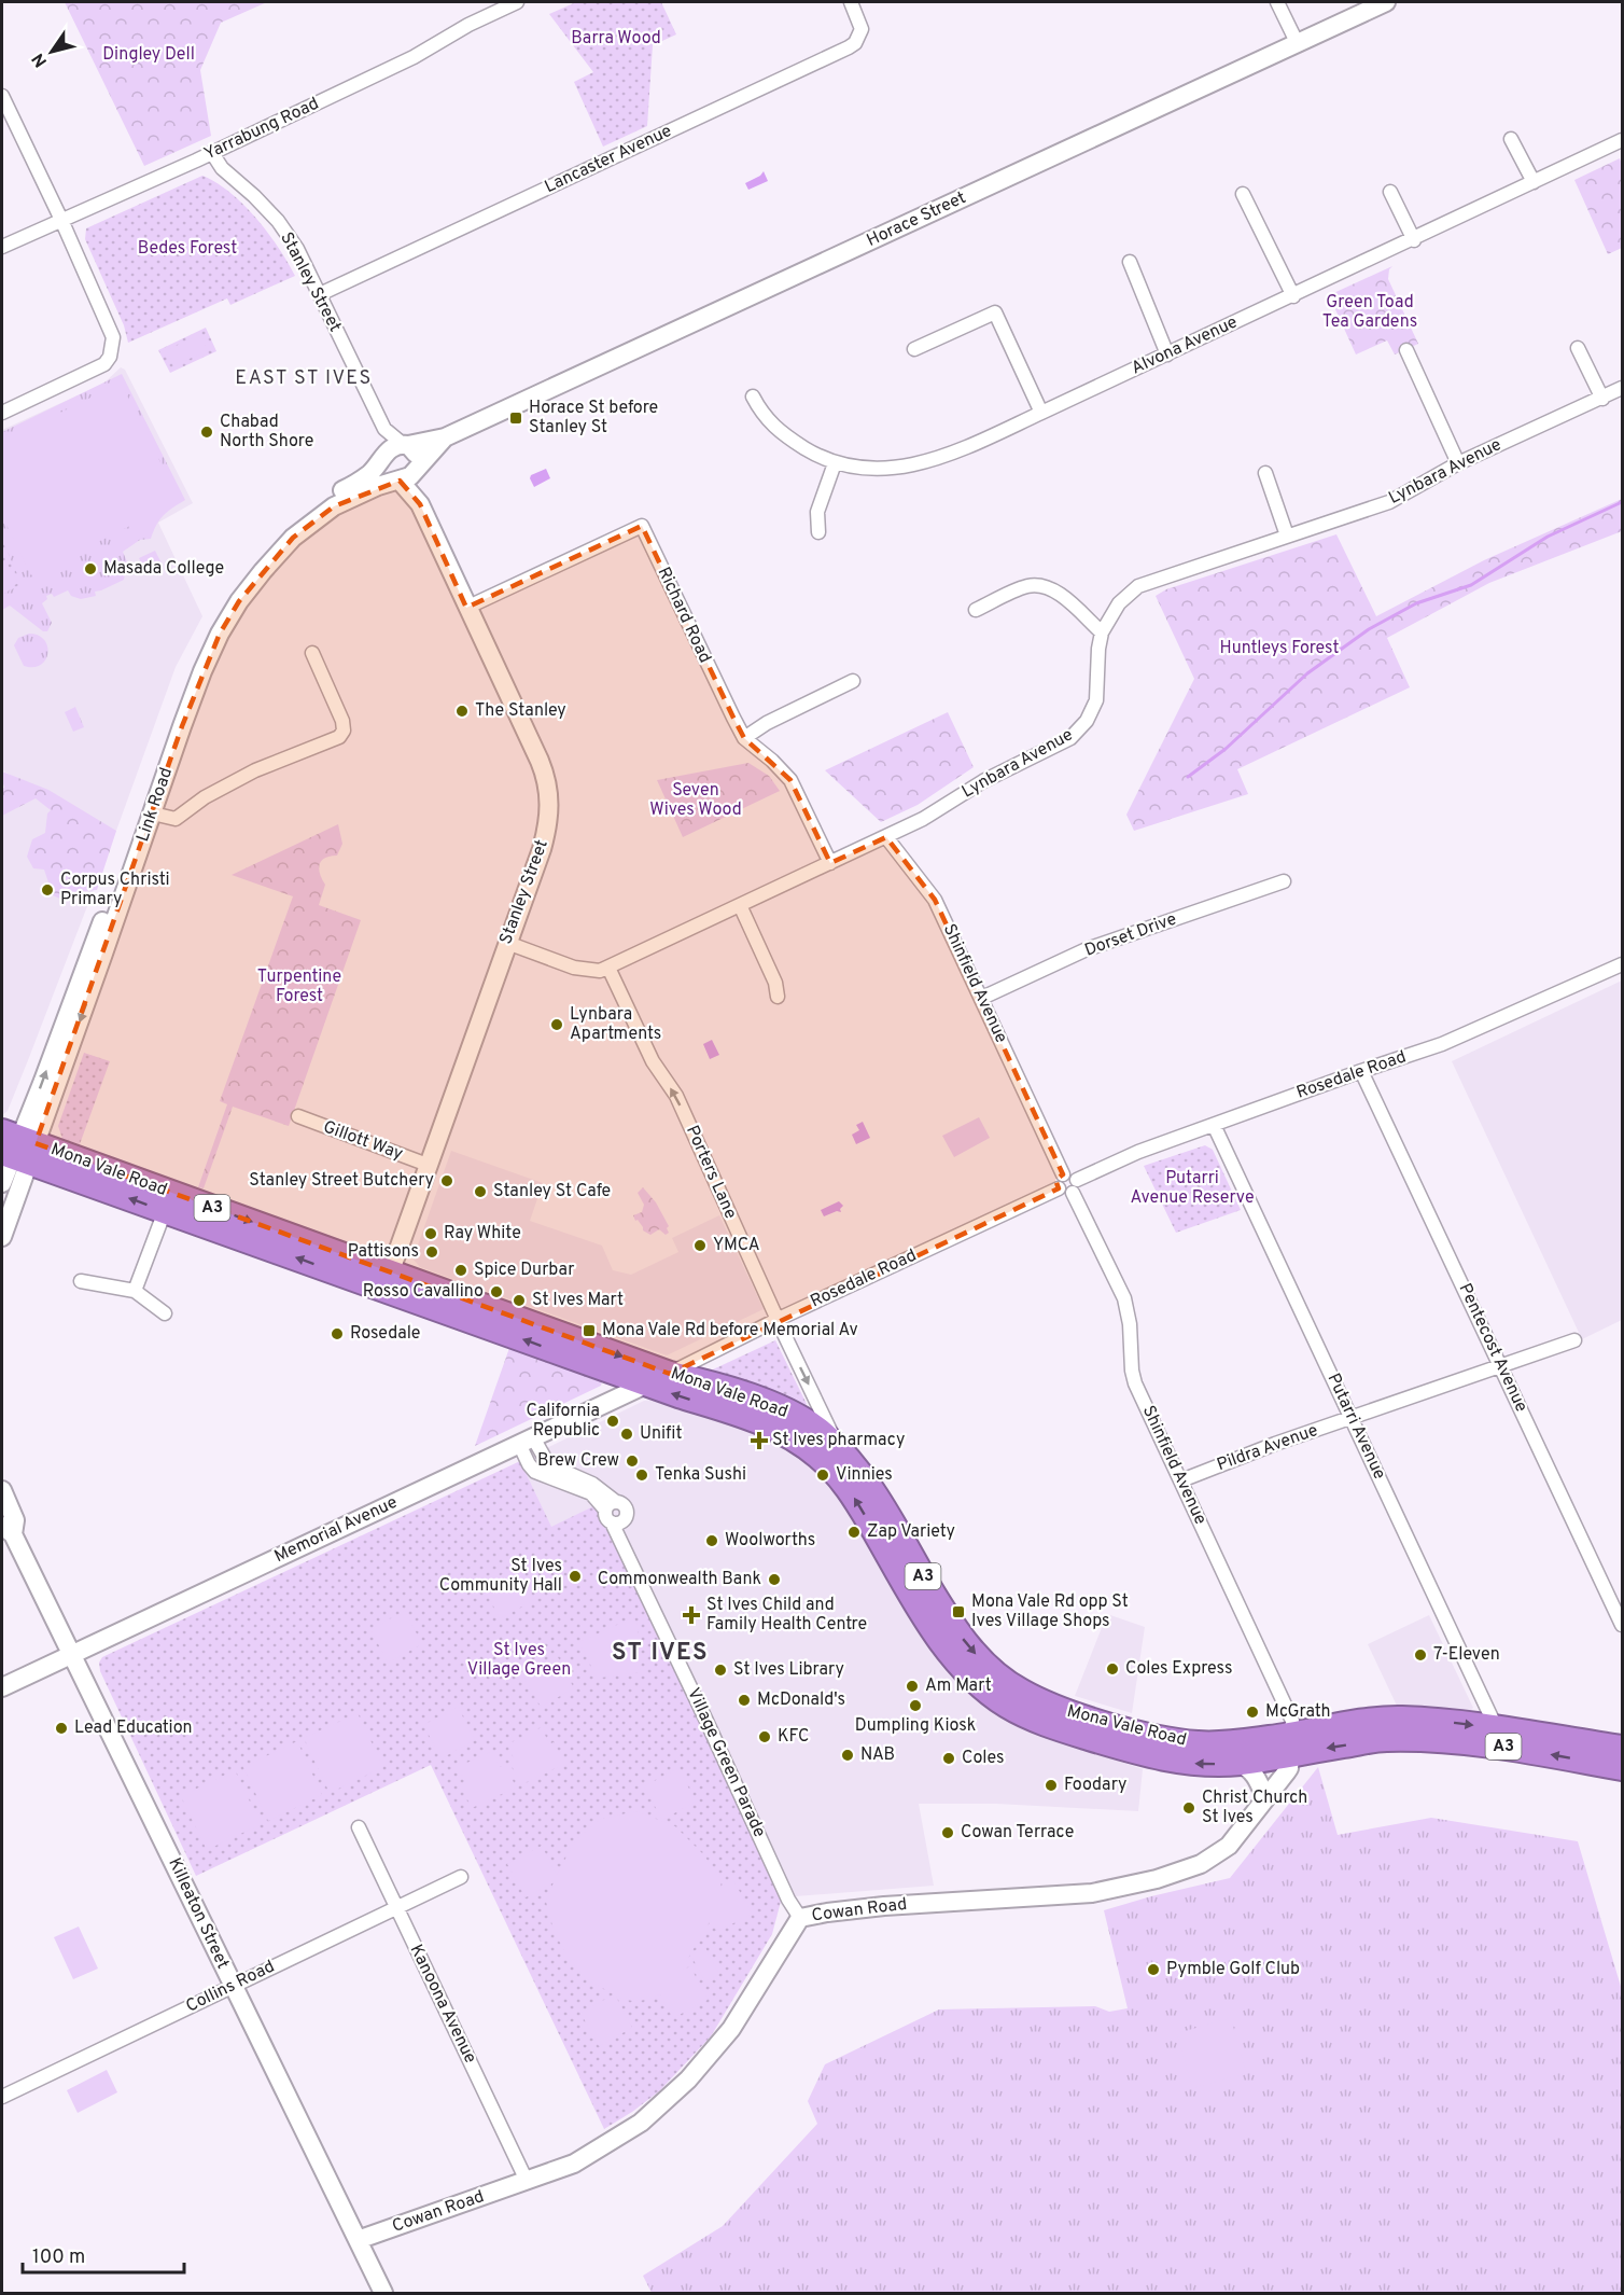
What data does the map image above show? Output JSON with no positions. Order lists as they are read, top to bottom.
{
  "streets": {
    "highway": ["Mona Vale Road", "A3"],
    "main road": [
      "Horace Street",
      "Stanley Street",
      "Link Road",
      "Memorial Avenue",
      "Cowan Road",
      "Killeaton Street"
    ],
    "street": [
      "Yarrabung Road",
      "Lancaster Avenue",
      "Alvona Avenue",
      "Lynbara Avenue",
      "Richard Road",
      "Dorset Drive",
      "Shinfield Avenue",
      "Rosedale Road",
      "Gillott Way",
      "Porters Lane",
      "Pentecost Avenue",
      "Putarri Avenue",
      "Pildra Avenue",
      "Village Green Parade",
      "Collins Road",
      "Kanoona Avenue"
    ]
  },
  "crossings": [
    ["Yarrabung Road", "Stanley Street"],
    ["Lancaster Avenue", "Stanley Street"],
    ["Horace Street", "Stanley Street"],
    ["Horace Street", "Link Road"],
    ["Stanley Street", "Lynbara Avenue"],
    ["Stanley Street", "Richard Road"],
    ["Stanley Street", "Link Road"],
    ["Stanley Street", "Gillott Way"],
    ["Stanley Street", "Mona Vale Road"],
    ["Lynbara Avenue", "Richard Road"],
    ["Lynbara Avenue", "Shinfield Avenue"],
    ["Lynbara Avenue", "Porters Lane"],
    ["Link Road", "Mona Vale Road"],
    ["Dorset Drive", "Shinfield Avenue"],
    ["Shinfield Avenue", "Rosedale Road"],
    ["Shinfield Avenue", "Mona Vale Road"],
    ["Shinfield Avenue", "Pildra Avenue"],
    ["Shinfield Avenue", "Cowan Road"],
    ["Rosedale Road", "Mona Vale Road"],
    ["Rosedale Road", "Porters Lane"],
    ["Rosedale Road", "Pentecost Avenue"],
    ["Rosedale Road", "Putarri Avenue"],
    ["Rosedale Road", "Memorial Avenue"],
    ["Mona Vale Road", "Porters Lane"],
    ["Mona Vale Road", "Putarri Avenue"],
    ["Mona Vale Road", "Memorial Avenue"],
    ["Mona Vale Road", "Cowan Road"],
    ["Pentecost Avenue", "Pildra Avenue"],
    ["Putarri Avenue", "Pildra Avenue"],
    ["Memorial Avenue", "Village Green Parade"],
    ["Memorial Avenue", "Killeaton Street"],
    ["Village Green Parade", "Cowan Road"],
    ["Cowan Road", "Killeaton Street"],
    ["Cowan Road", "Kanoona Avenue"],
    ["Killeaton Street", "Collins Road"],
    ["Collins Road", "Kanoona Avenue"]
  ],
  "districts": ["EAST ST IVES", "ST IVES"],
  "parks": [
    "Barra Wood",
    "Dingley Dell",
    "Bedes Forest",
    "Green Toad Tea Gardens",
    "Huntleys Forest",
    "Seven Wives Wood",
    "Turpentine Forest",
    "Putarri Avenue Reserve",
    "St Ives Village Green"
  ],
  "places": {
    "transit": ["Horace St before Stanley St", "Mona Vale Rd before Memorial Av", "Mona Vale Rd opp St Ives Village Shops"],
    "other": [
      "Chabad North Shore",
      "Masada College",
      "The Stanley",
      "Corpus Christi Primary",
      "Lynbara Apartments",
      "Stanley Street Butchery",
      "Stanley St Cafe",
      "Ray White",
      "YMCA",
      "Pattisons",
      "Spice Durbar",
      "Rosso Cavallino",
      "St Ives Mart",
      "Rosedale",
      "California Republic",
      "Unifit",
      "Brew Crew",
      "Tenka Sushi",
      "Vinnies",
      "Zap Variety",
      "Woolworths",
      "St Ives Community Hall",
      "Commonwealth Bank",
      "7-Eleven",
      "Coles Express",
      "St Ives Library",
      "Am Mart",
      "McDonald's",
      "Dumpling Kiosk",
      "McGrath",
      "Lead Education",
      "KFC",
      "NAB",
      "Coles",
      "Foodary",
      "Christ Church St Ives",
      "Cowan Terrace",
      "Pymble Golf Club"
    ],
    "health": ["St Ives pharmacy", "St Ives Child and Family Health Centre"]
  },
  "scale_bar": "100 m",
  "north": "bottom left"
}
